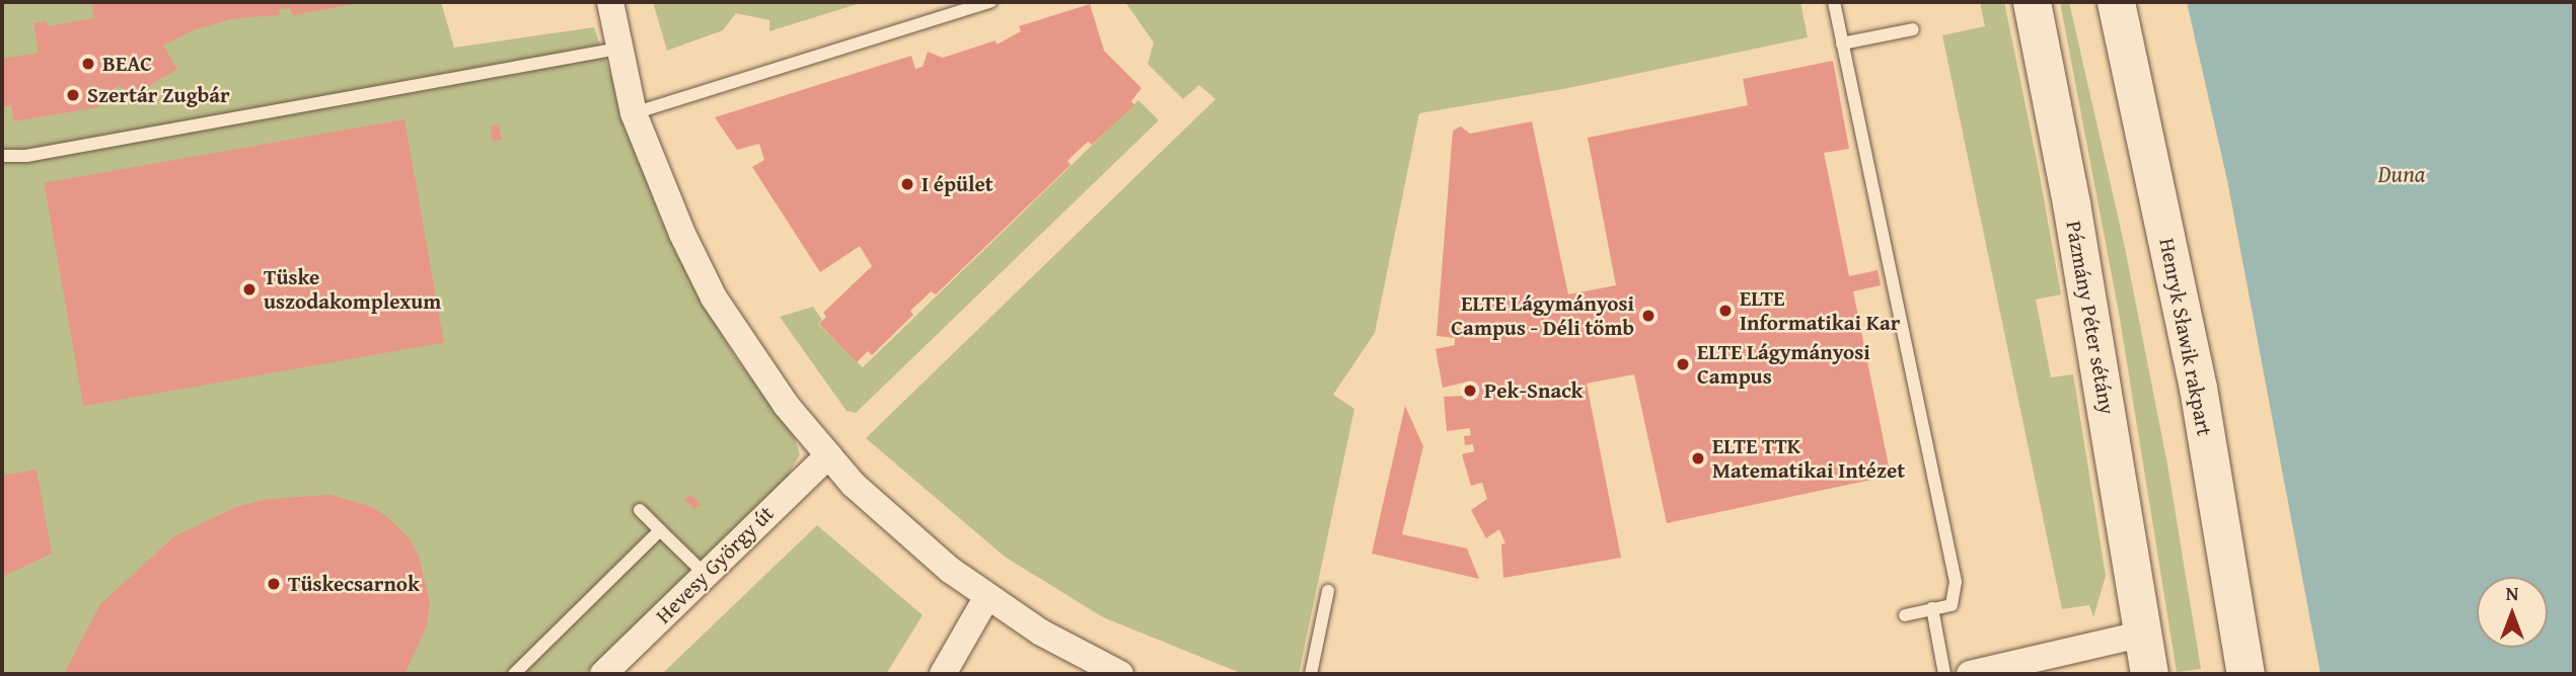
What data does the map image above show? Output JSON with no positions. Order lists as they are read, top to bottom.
{
  "streets": {
    "street": ["Pázmány Péter sétány", "Henryk Sławik rakpart", "Hevesy György út"]
  },
  "water": ["Duna"],
  "places": [
    "BEAC",
    "Szertár Zugbár",
    "I épület",
    "Tüske uszodakomplexum",
    "ELTE Informatikai Kar",
    "ELTE Lágymányosi Campus - Déli tömb",
    "ELTE Lágymányosi Campus",
    "Pek-Snack",
    "ELTE TTK Matematikai Intézet",
    "Tüskecsarnok"
  ],
  "north": "top"
}
